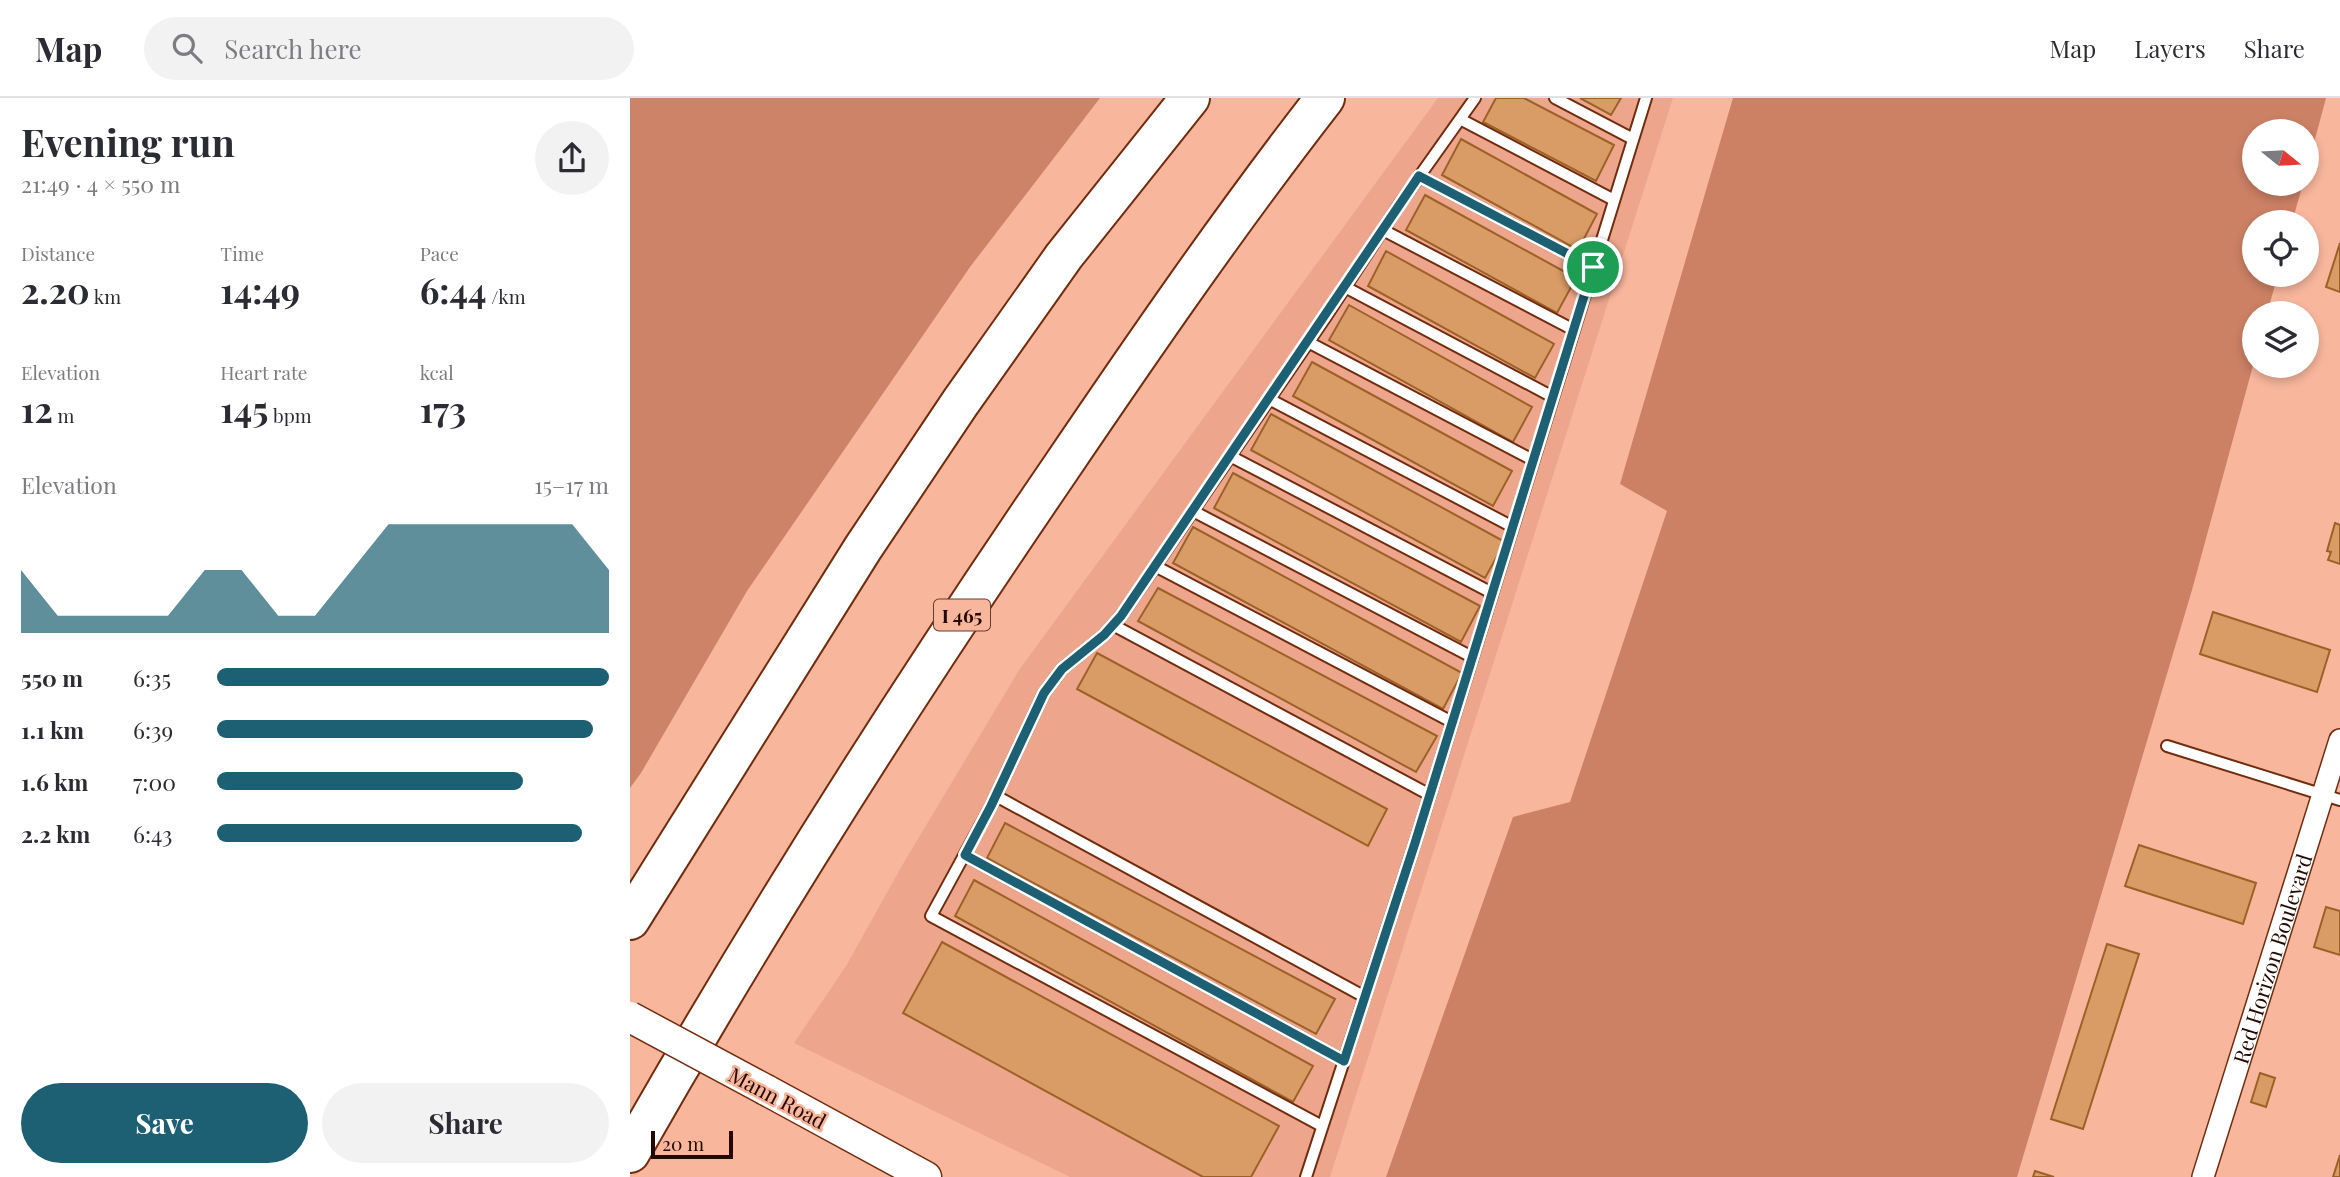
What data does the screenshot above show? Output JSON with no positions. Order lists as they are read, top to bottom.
{
  "streets": {
    "highway": ["I 465"],
    "main road": ["Mann Road"],
    "street": ["Red Horizon Boulevard"]
  },
  "scale_bar": "20 m",
  "north": "right",
  "page": {
    "header": "Map",
    "search": "Search here",
    "nav": ["Map", "Layers", "Share"],
    "heading": ["Evening run", "21:49 · 4 × 550 m"],
    "stats": [
      ["Distance", "2.20 km"],
      ["Time", "14:49"],
      ["Pace", "6:44 /km"],
      ["Elevation", "12 m"],
      ["Heart rate", "145 bpm"],
      ["kcal", "173"]
    ],
    "chart": ["Elevation", "15–17 m"],
    "list": [
      {
        "name": "550 m",
        "note": "6:35"
      },
      {
        "name": "1.1 km",
        "note": "6:39"
      },
      {
        "name": "1.6 km",
        "note": "7:00"
      },
      {
        "name": "2.2 km",
        "note": "6:43"
      }
    ],
    "buttons": ["Save", "Share"],
    "scale": "20 m"
  }
}
